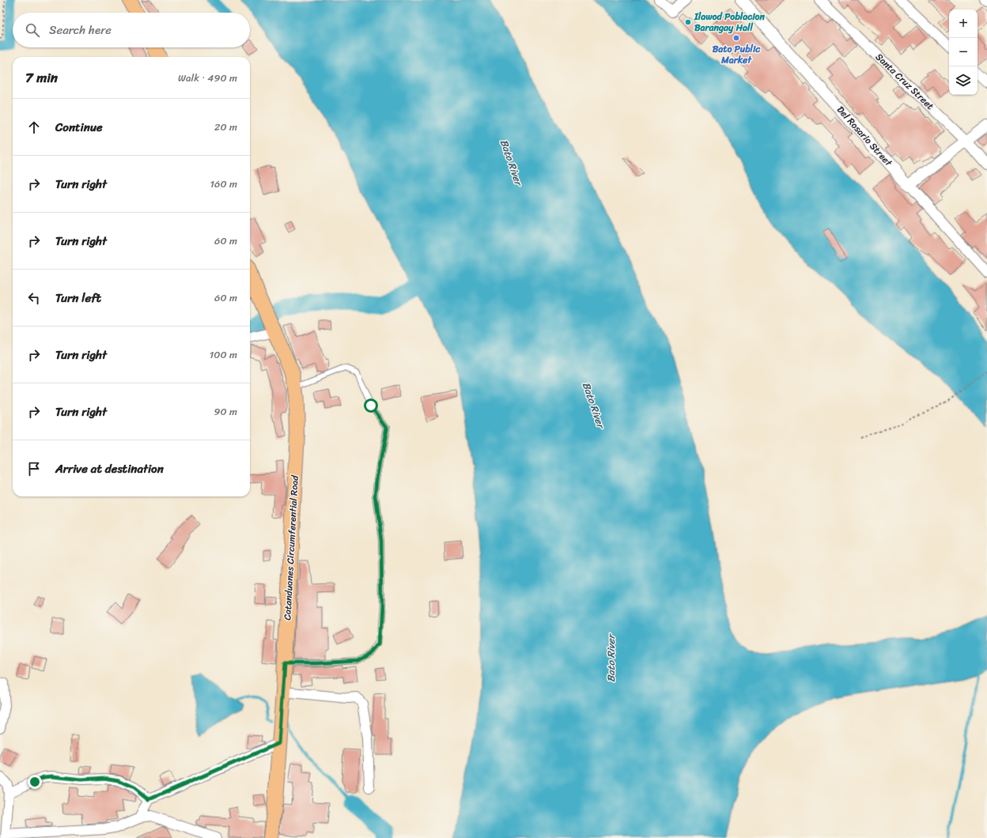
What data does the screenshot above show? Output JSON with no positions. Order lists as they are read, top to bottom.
{
  "streets": {
    "main road": ["Catanduanes Circumferential Road"],
    "street": ["Santa Cruz Street", "Del Rosario Street"]
  },
  "water": ["Bato River"],
  "places": ["Ilawod Poblacion Barangay Hall", "Bato Public Market"],
  "page": {
    "map_buttons": ["+", "−"],
    "search": "Search here",
    "heading": ["7 min", "Walk · 490 m"],
    "list": [
      ["Continue", "20 m"],
      ["Turn right", "160 m"],
      ["Turn right", "60 m"],
      ["Turn left", "60 m"],
      ["Turn right", "100 m"],
      ["Turn right", "90 m"],
      "Arrive at destination"
    ]
  }
}
